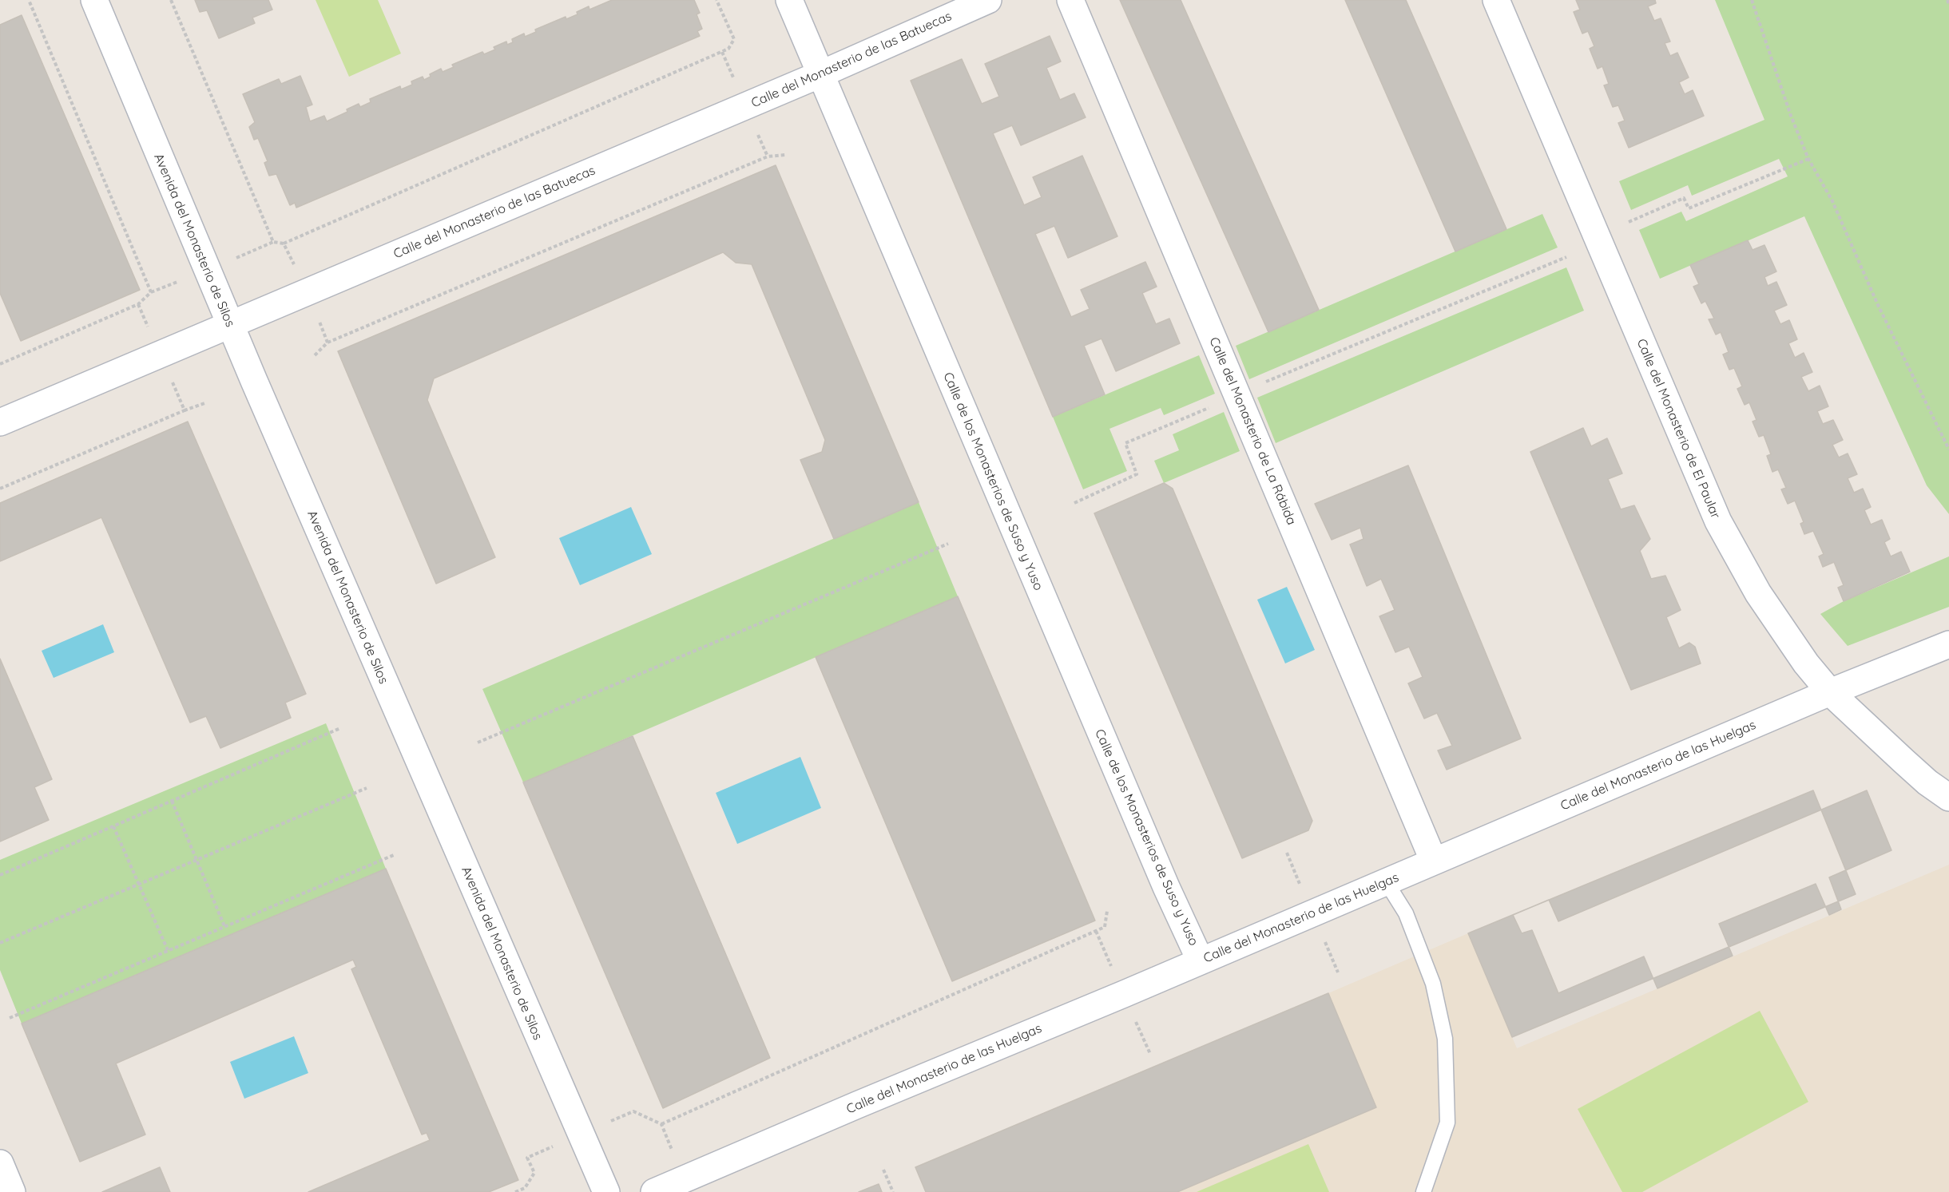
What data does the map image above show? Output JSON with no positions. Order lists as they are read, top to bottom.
{
  "streets": {
    "street": [
      "Calle del Monasterio de las Batuecas",
      "Avenida del Monasterio de Silos",
      "Calle del Monasterio de El Paular",
      "Calle del Monasterio de La Rábida",
      "Calle de los Monasterios de Suso y Yuso",
      "Calle del Monasterio de las Huelgas"
    ]
  },
  "crossings": [
    ["Calle del Monasterio de las Batuecas", "Avenida del Monasterio de Silos"],
    ["Calle del Monasterio de las Batuecas", "Calle de los Monasterios de Suso y Yuso"],
    ["Calle del Monasterio de El Paular", "Calle del Monasterio de las Huelgas"],
    ["Calle del Monasterio de La Rábida", "Calle del Monasterio de las Huelgas"],
    ["Calle de los Monasterios de Suso y Yuso", "Calle del Monasterio de las Huelgas"]
  ]
}
